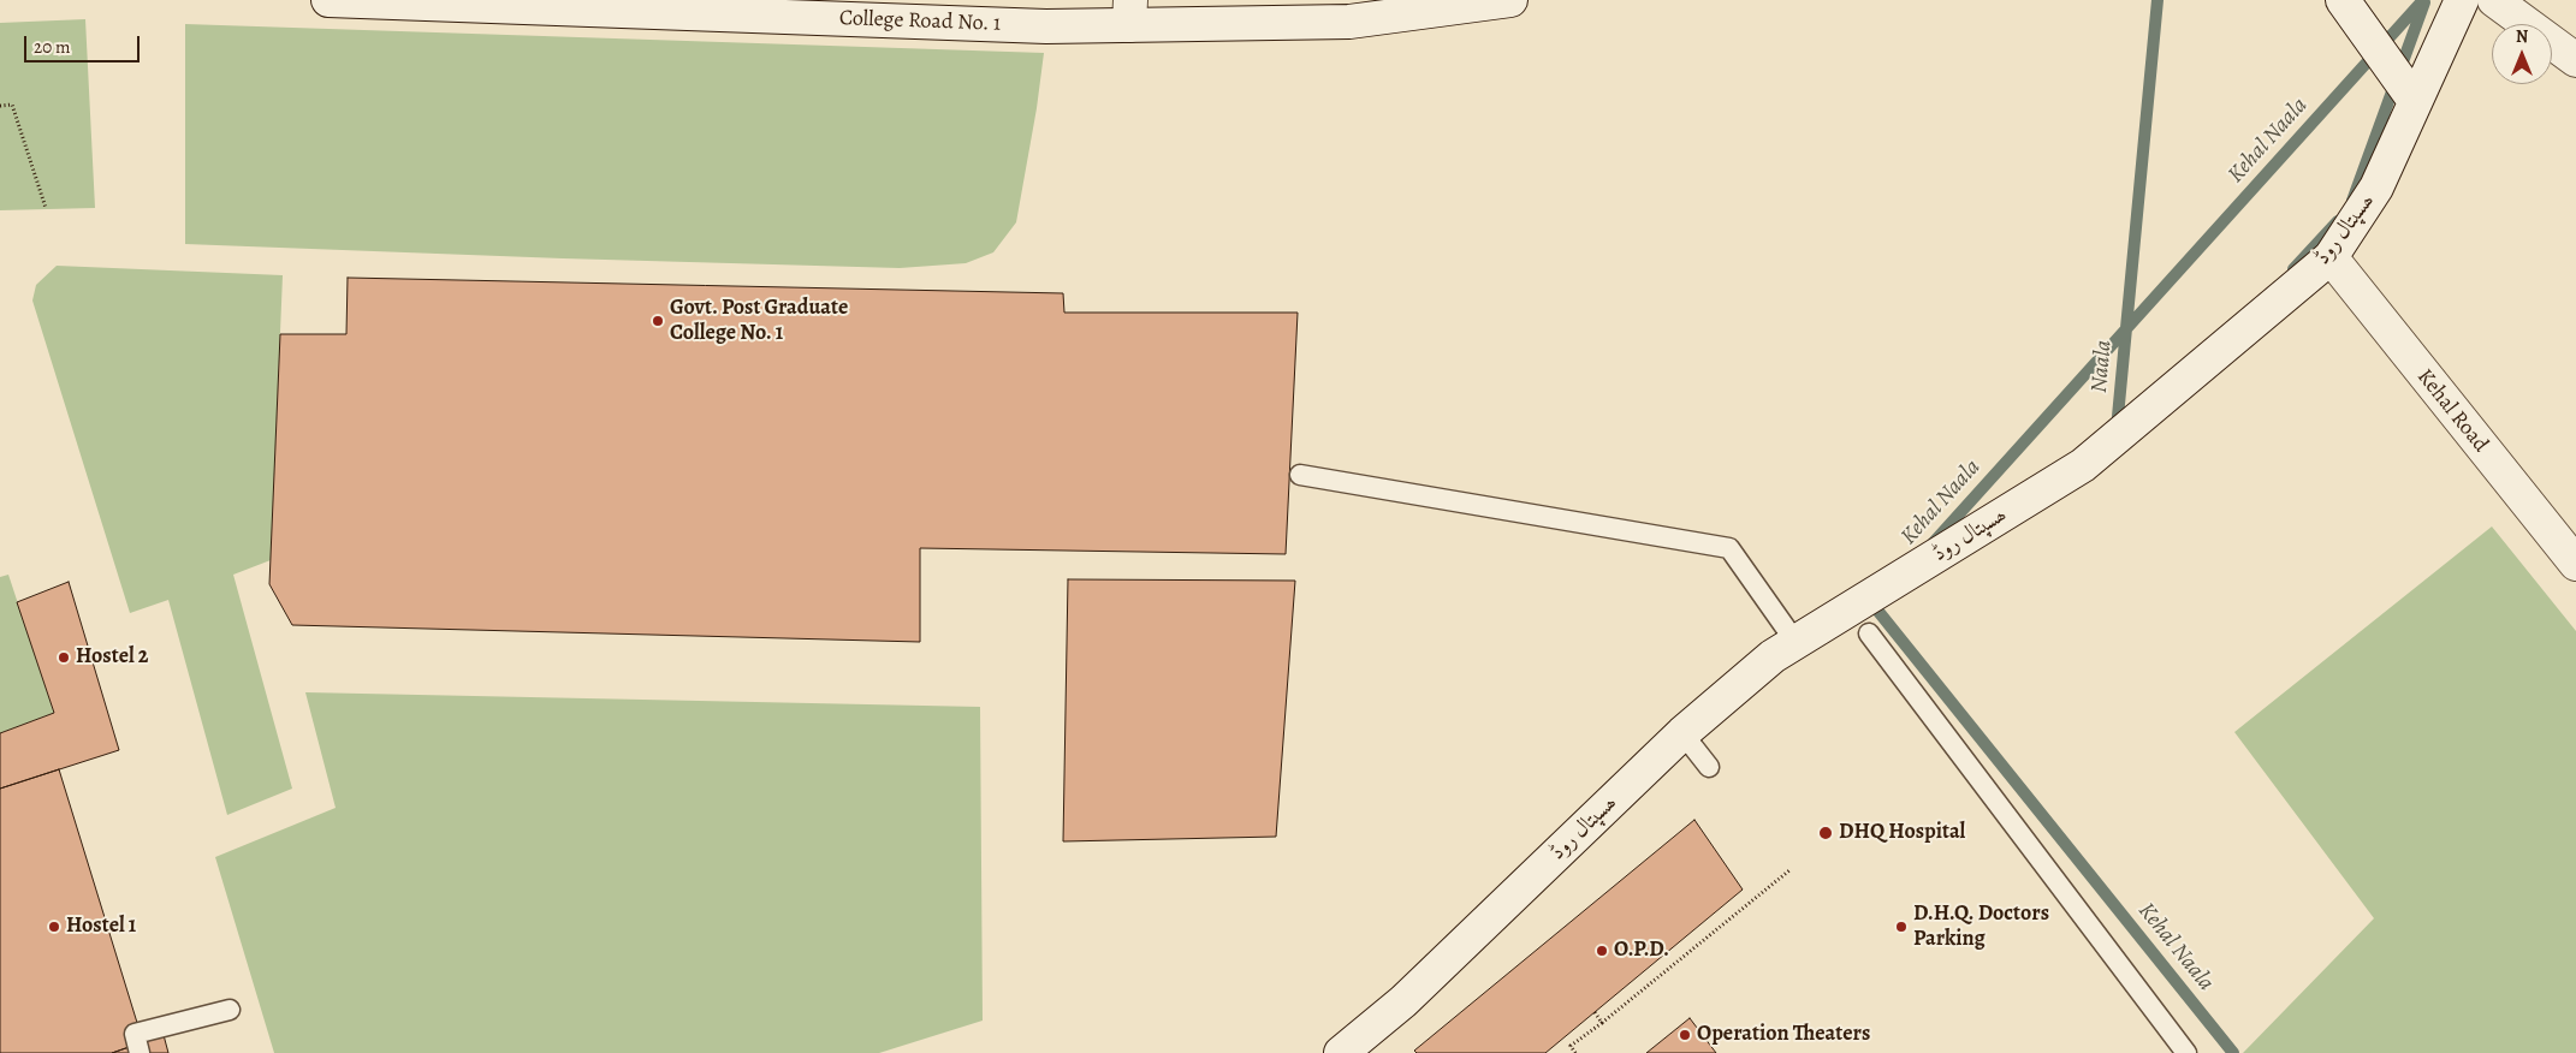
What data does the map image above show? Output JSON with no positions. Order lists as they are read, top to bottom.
{
  "streets": {
    "main road": ["College Road No. 1", "ھسپتال روڈ", "Kehal Road"]
  },
  "crossings": [
    ["ھسپتال روڈ", "Kehal Road"]
  ],
  "water": ["Kehal Naala", "Naala"],
  "places": [
    "Govt. Post Graduate College No. 1",
    "Hostel 2",
    "DHQ Hospital",
    "Hostel 1",
    "D.H.Q. Doctors Parking",
    "O.P.D.",
    "Operation Theaters"
  ],
  "scale_bar": "20 m",
  "north": "top"
}
